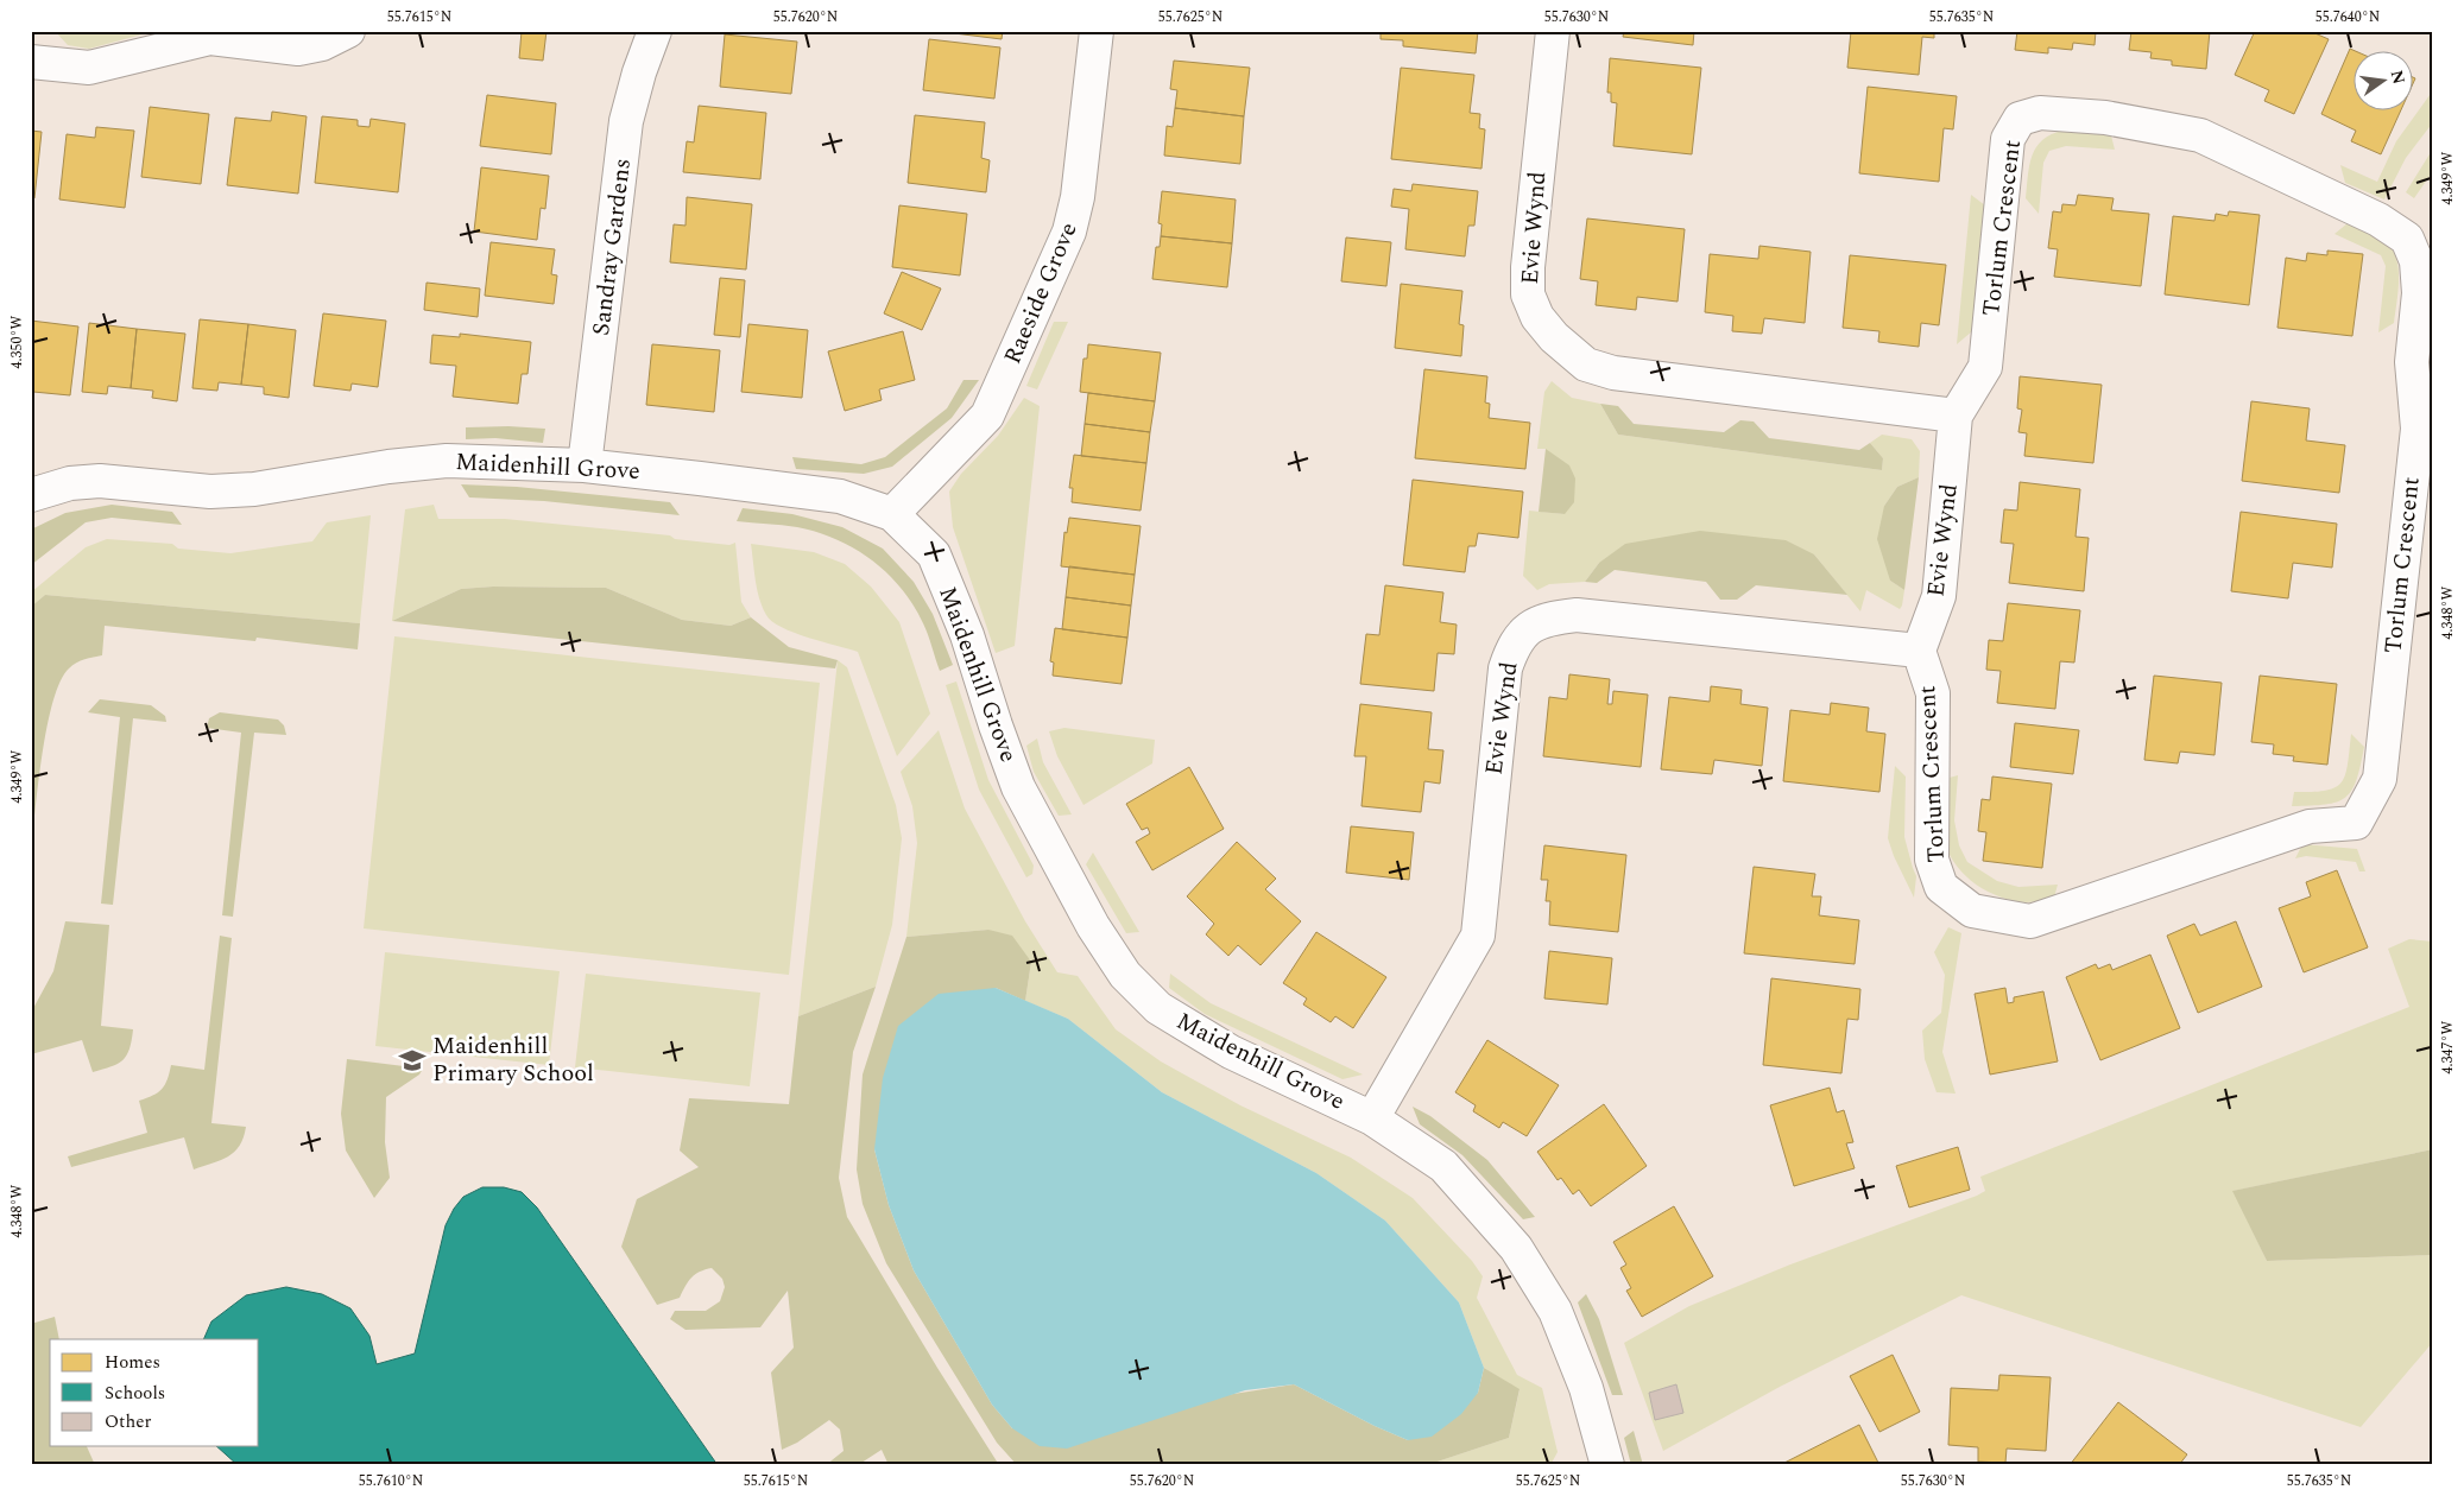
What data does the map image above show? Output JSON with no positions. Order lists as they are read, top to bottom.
{
  "streets": {
    "street": [
      "Evie Wynd",
      "Torlum Crescent",
      "Sandray Gardens",
      "Raeside Grove",
      "Maidenhill Grove"
    ]
  },
  "crossings": [
    ["Evie Wynd", "Torlum Crescent"],
    ["Evie Wynd", "Maidenhill Grove"],
    ["Sandray Gardens", "Maidenhill Grove"],
    ["Raeside Grove", "Maidenhill Grove"]
  ],
  "places": {
    "school or university": ["Maidenhill Primary School"]
  },
  "legend": ["Homes", "Schools", "Other"],
  "north": "right",
  "coordinates": [
    "55.7615°N",
    "55.7620°N",
    "55.7625°N",
    "55.7630°N",
    "55.7635°N",
    "55.7640°N",
    "4.349°W",
    "4.350°W",
    "4.348°W",
    "4.347°W",
    "55.7610°N"
  ]
}
